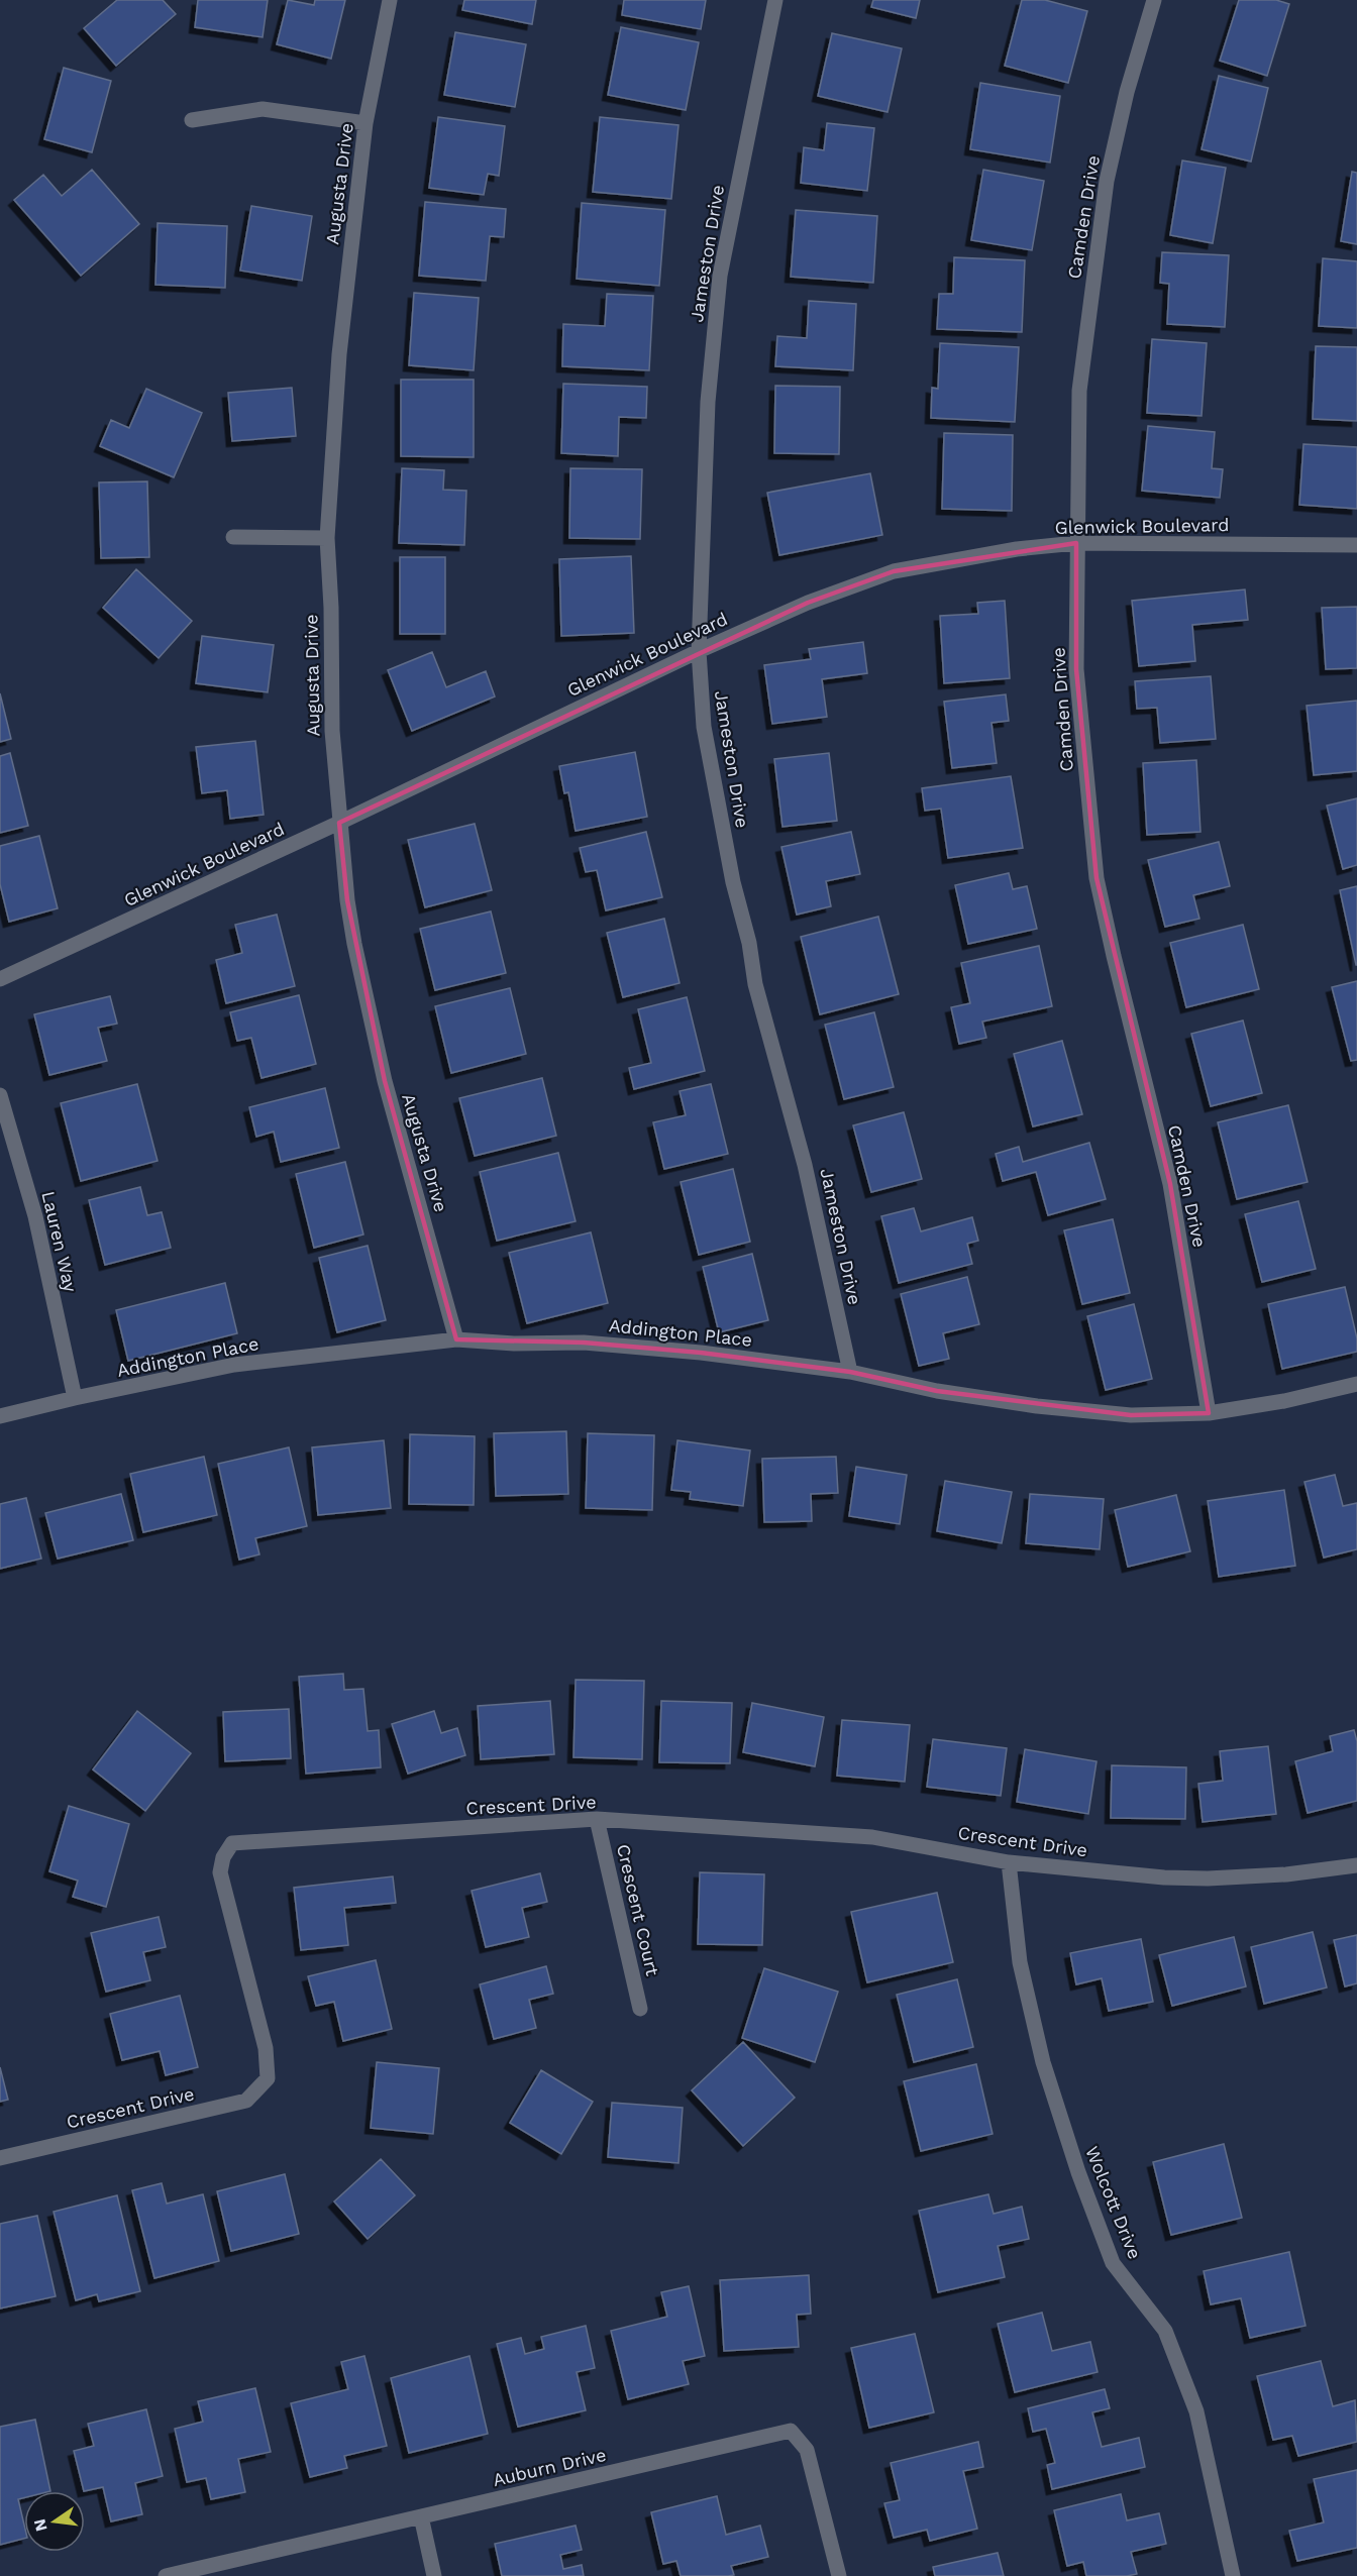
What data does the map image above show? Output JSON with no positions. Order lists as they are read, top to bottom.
{
  "streets": {
    "street": [
      "Augusta Drive",
      "Camden Drive",
      "Jameston Drive",
      "Glenwick Boulevard",
      "Lauren Way",
      "Addington Place",
      "Crescent Drive",
      "Crescent Court",
      "Wolcott Drive",
      "Auburn Drive"
    ]
  },
  "crossings": [
    ["Augusta Drive", "Glenwick Boulevard"],
    ["Augusta Drive", "Addington Place"],
    ["Camden Drive", "Glenwick Boulevard"],
    ["Camden Drive", "Addington Place"],
    ["Jameston Drive", "Glenwick Boulevard"],
    ["Jameston Drive", "Addington Place"],
    ["Lauren Way", "Addington Place"],
    ["Crescent Drive", "Crescent Court"],
    ["Crescent Drive", "Wolcott Drive"]
  ],
  "north": "left"
}
